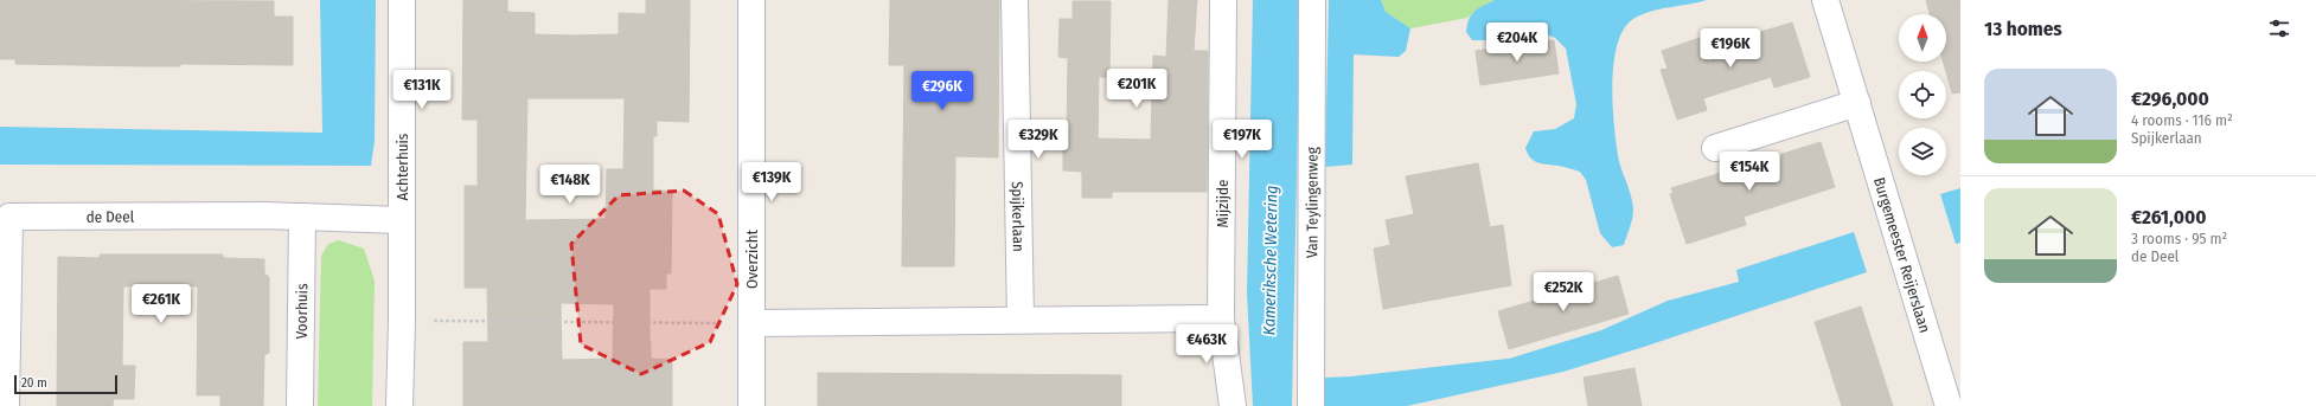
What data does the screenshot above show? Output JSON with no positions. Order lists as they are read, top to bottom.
{
  "streets": {
    "street": [
      "Achterhuis",
      "Mijzijde",
      "Van Teylingenweg",
      "de Deel",
      "Spijkerlaan",
      "Burgemeester Reijerslaan",
      "Overzicht",
      "Voorhuis"
    ]
  },
  "crossings": [
    ["Achterhuis", "de Deel"],
    ["de Deel", "Voorhuis"]
  ],
  "water": ["Kameriksche Wetering"],
  "scale_bar": "20 m",
  "north": "top",
  "page": {
    "heading": "13 homes",
    "price": [
      "€204K",
      "€196K",
      "€201K",
      "€131K",
      "€296K",
      "€329K",
      "€197K",
      "€154K",
      "€139K",
      "€148K",
      "€252K",
      "€261K",
      "€463K"
    ],
    "list": [
      {
        "name": "€296,000",
        "note": "4 rooms · 116 m² · Spijkerlaan"
      },
      {
        "name": "€261,000",
        "note": "3 rooms · 95 m² · de Deel"
      }
    ],
    "scale": "20 m"
  }
}
